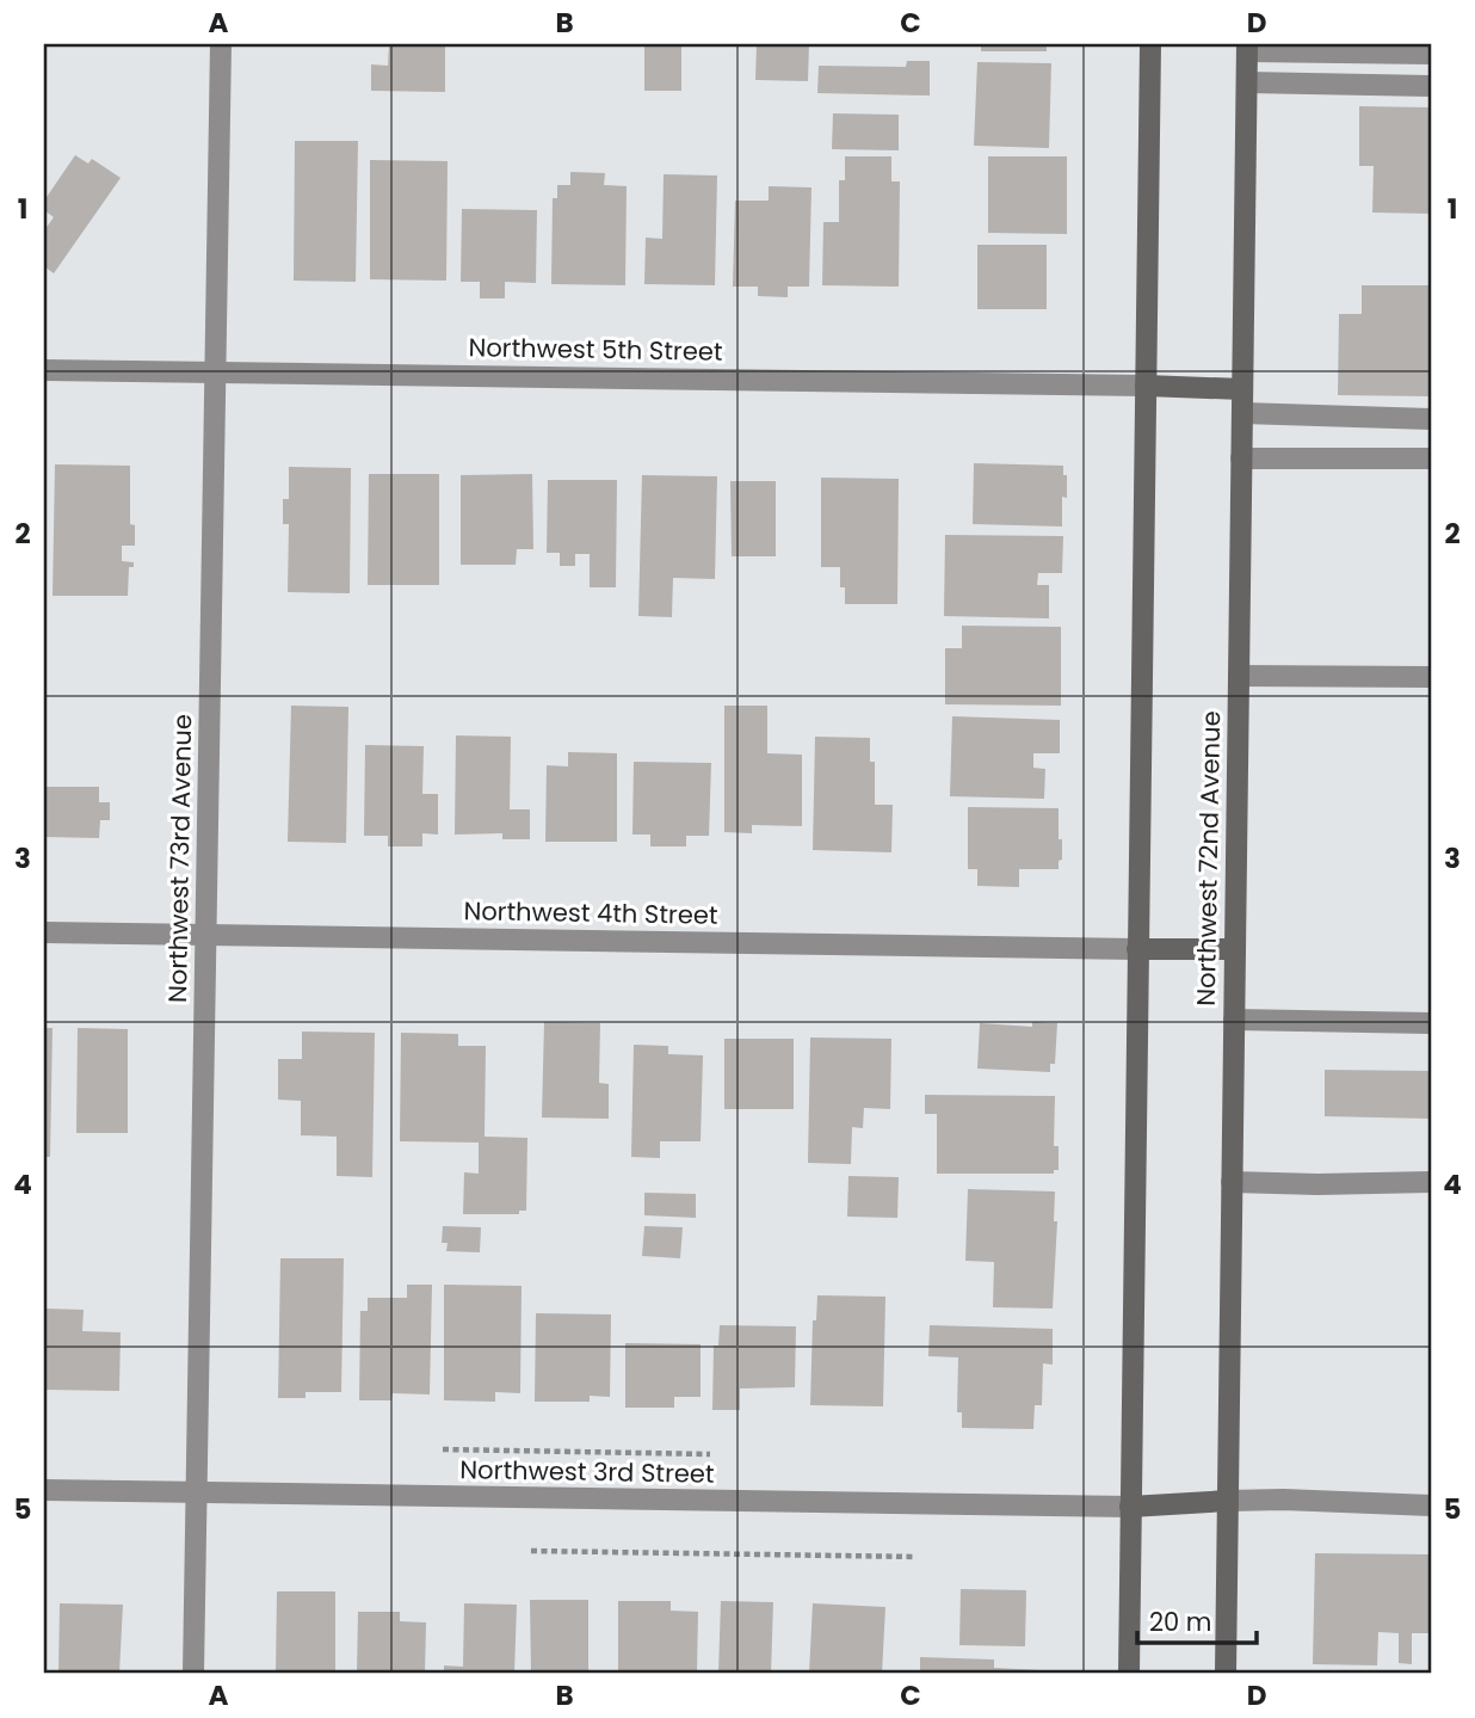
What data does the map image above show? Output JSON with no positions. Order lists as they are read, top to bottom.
{
  "streets": {
    "main road": ["Northwest 72nd Avenue"],
    "street": [
      "Northwest 5th Street",
      "Northwest 73rd Avenue",
      "Northwest 4th Street",
      "Northwest 3rd Street"
    ]
  },
  "crossings": [
    ["Northwest 5th Street", "Northwest 73rd Avenue"],
    ["Northwest 73rd Avenue", "Northwest 4th Street"],
    ["Northwest 73rd Avenue", "Northwest 3rd Street"]
  ],
  "scale_bar": "20 m",
  "grid": {
    "columns": [
      "A",
      "B",
      "C",
      "D"
    ],
    "rows": [
      "1",
      "2",
      "3",
      "4",
      "5"
    ]
  }
}
